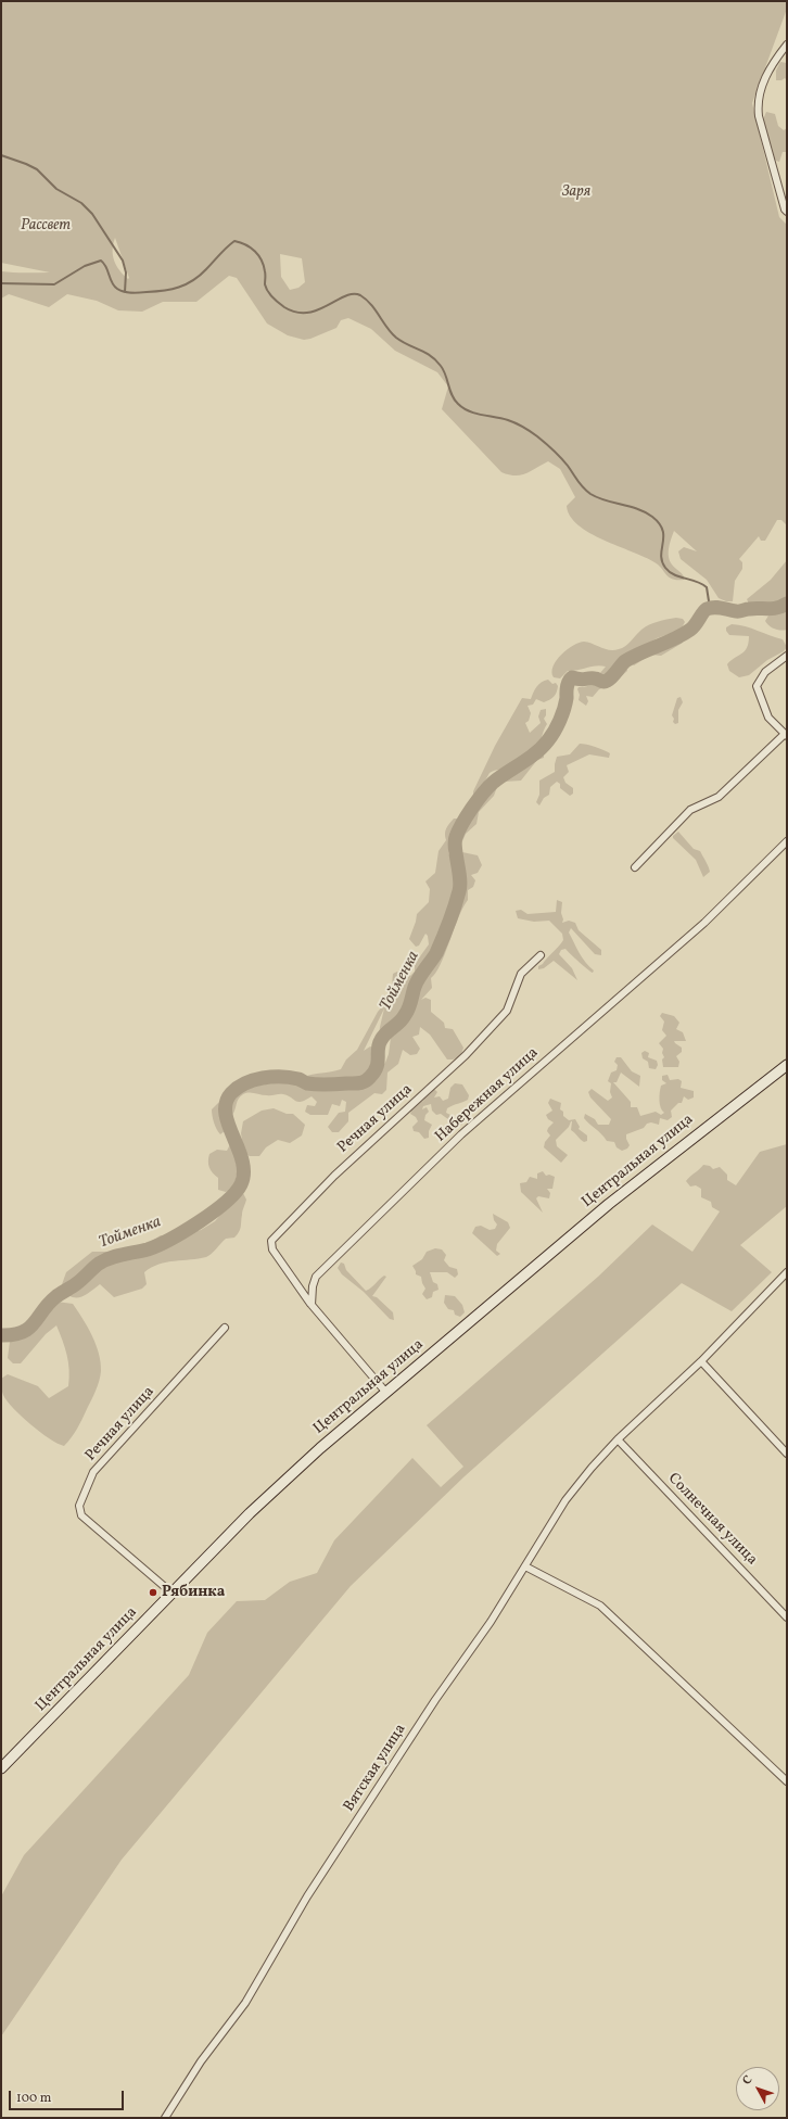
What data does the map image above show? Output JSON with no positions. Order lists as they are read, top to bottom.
{
  "streets": {
    "street": [
      "Набережная улица",
      "Речная улица",
      "Центральная улица",
      "Солнечная улица",
      "Вятская улица"
    ]
  },
  "crossings": [
    ["Набережная улица", "Речная улица"],
    ["Речная улица", "Центральная улица"],
    ["Солнечная улица", "Вятская улица"]
  ],
  "water": ["Тойменка"],
  "parks": ["Заря", "Рассвет"],
  "places": ["Рябинка"],
  "scale_bar": "100 m",
  "north": "top left"
}
